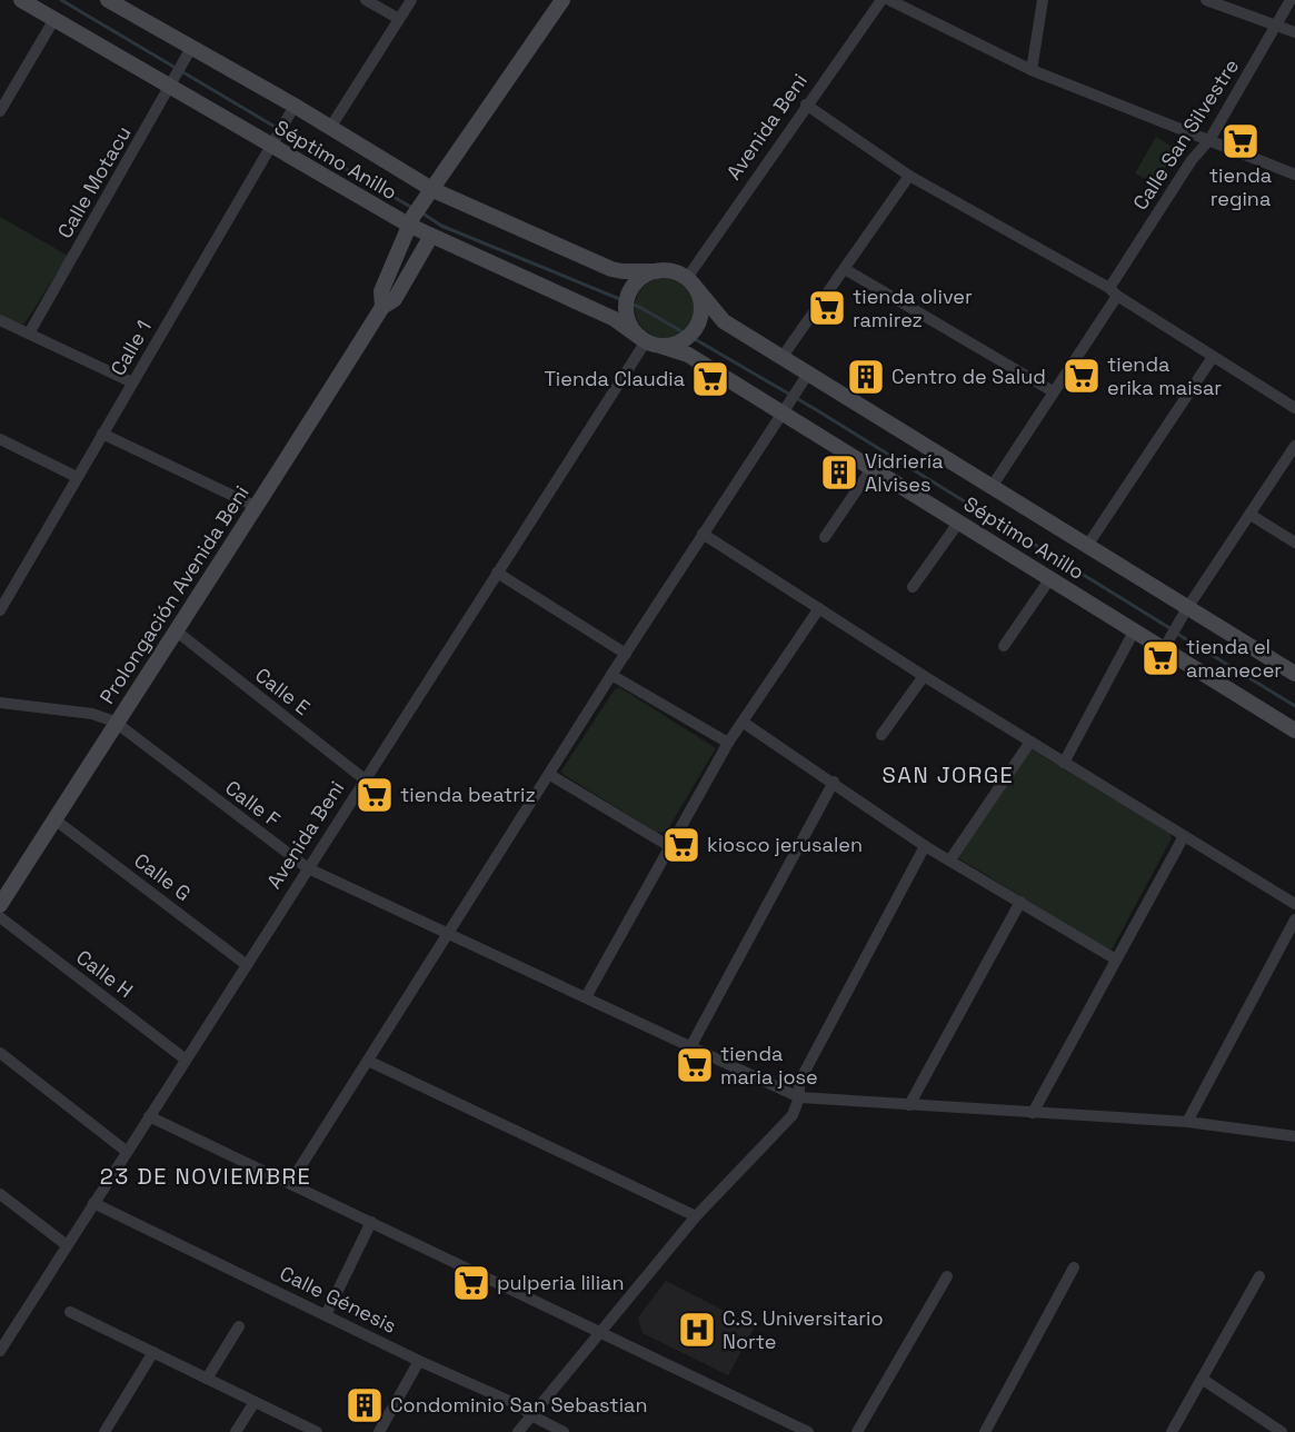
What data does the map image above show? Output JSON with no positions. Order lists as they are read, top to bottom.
{
  "streets": {
    "main road": ["Séptimo Anillo", "Prolongación Avenida Beni"],
    "street": [
      "Avenida Beni",
      "Calle San Silvestre",
      "Calle Motacu",
      "Calle 1",
      "Calle E",
      "Calle F",
      "Calle G",
      "Calle H",
      "Calle Génesis"
    ]
  },
  "crossings": [
    ["Avenida Beni", "Séptimo Anillo"],
    ["Avenida Beni", "Calle E"],
    ["Avenida Beni", "Calle F"],
    ["Avenida Beni", "Calle G"],
    ["Avenida Beni", "Calle H"],
    ["Avenida Beni", "Calle Génesis"],
    ["Calle San Silvestre", "Séptimo Anillo"],
    ["Séptimo Anillo", "Calle Motacu"],
    ["Séptimo Anillo", "Calle 1"],
    ["Séptimo Anillo", "Prolongación Avenida Beni"],
    ["Prolongación Avenida Beni", "Calle E"],
    ["Prolongación Avenida Beni", "Calle F"],
    ["Prolongación Avenida Beni", "Calle G"]
  ],
  "districts": ["SAN JORGE", "23 DE NOVIEMBRE"],
  "places": {
    "supermarket": [
      "tienda regina",
      "tienda oliver ramirez",
      "tienda erika maisar",
      "Tienda Claudia",
      "tienda el amanecer",
      "tienda beatriz",
      "kiosco jerusalen",
      "tienda maria jose",
      "pulperia lilian"
    ],
    "building": ["Centro de Salud", "Vidriería Alvises", "Condominio San Sebastian"],
    "hospital": ["C.S. Universitario Norte"]
  }
}
